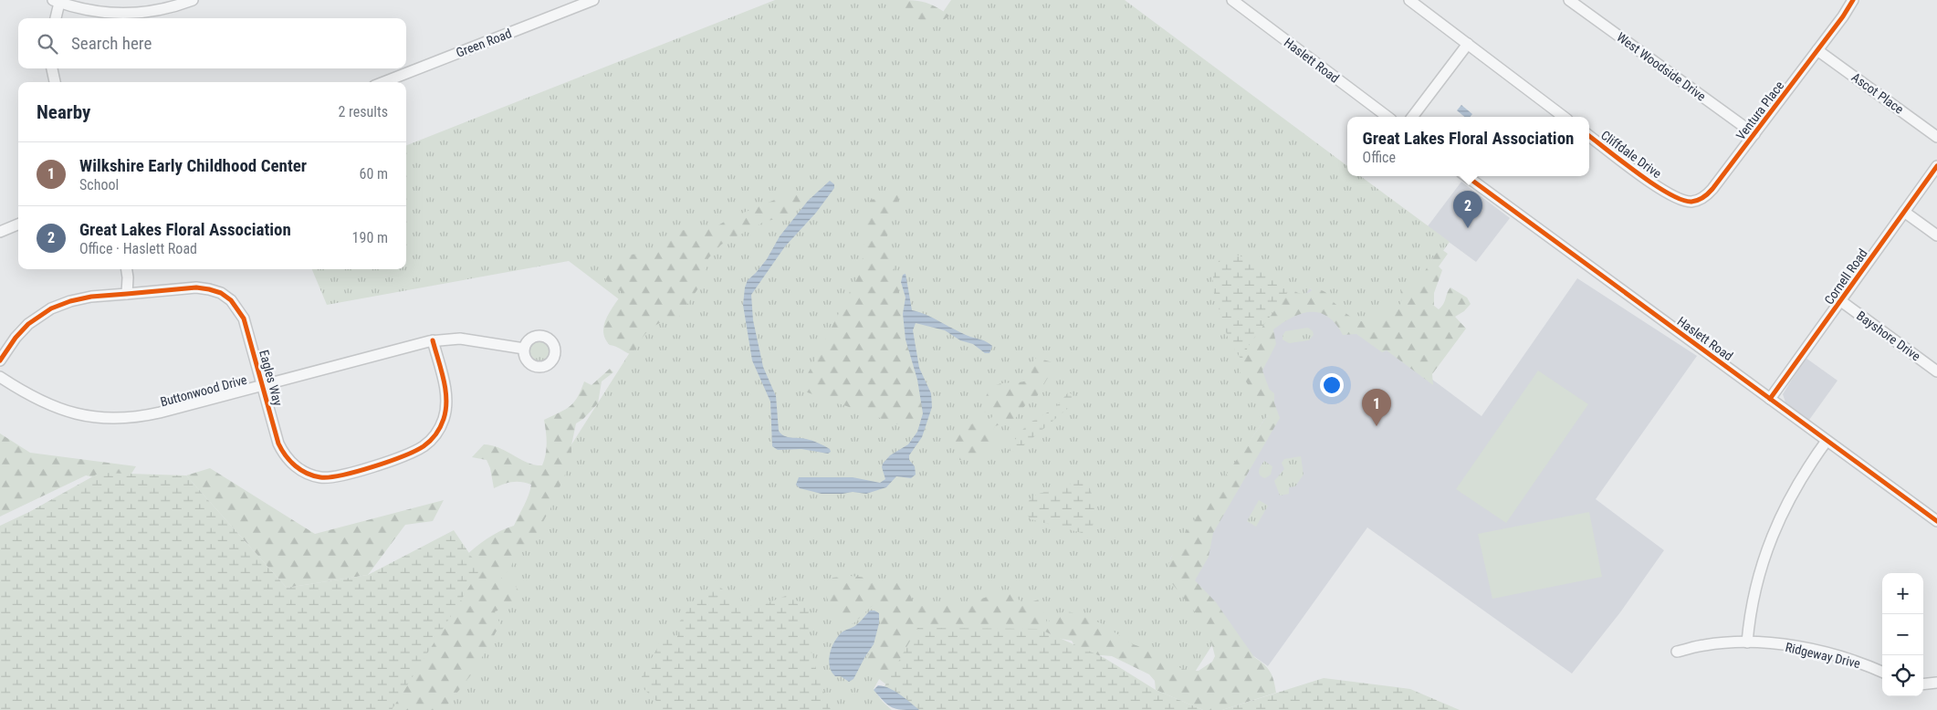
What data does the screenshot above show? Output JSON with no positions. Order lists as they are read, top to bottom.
{
  "streets": {
    "street": [
      "Green Road",
      "Haslett Road",
      "West Woodside Drive",
      "Ascot Place",
      "Ventura Place",
      "Cliffdale Drive",
      "Cornell Road",
      "Bayshore Drive",
      "Eagles Way",
      "Buttonwood Drive",
      "Ridgeway Drive"
    ]
  },
  "crossings": [
    ["Haslett Road", "Cornell Road"],
    ["West Woodside Drive", "Ventura Place"],
    ["Ascot Place", "Ventura Place"],
    ["Ventura Place", "Cliffdale Drive"],
    ["Cornell Road", "Bayshore Drive"],
    ["Eagles Way", "Buttonwood Drive"]
  ],
  "page": {
    "search": "Search here",
    "heading": ["Nearby", "2 results"],
    "popup": ["Great Lakes Floral Association", "Office"],
    "list": [
      {
        "mark": "1",
        "name": "Wilkshire Early Childhood Center",
        "note": "School",
        "value": "60 m"
      },
      {
        "mark": "2",
        "name": "Great Lakes Floral Association",
        "note": "Office · Haslett Road",
        "value": "190 m"
      }
    ],
    "pins": ["2", "1"],
    "map_buttons": ["+", "−"]
  }
}
